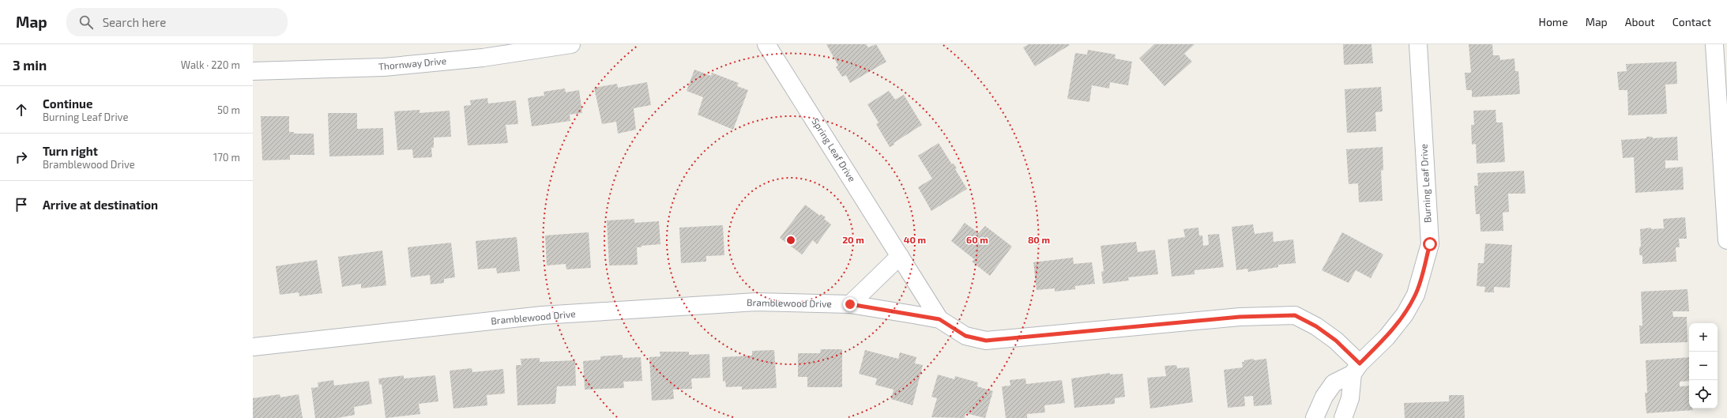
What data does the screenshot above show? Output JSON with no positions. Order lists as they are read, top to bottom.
{
  "streets": {
    "street": [
      "Thornway Drive",
      "Spring Leaf Drive",
      "Burning Leaf Drive",
      "Bramblewood Drive"
    ]
  },
  "crossings": [
    ["Spring Leaf Drive", "Bramblewood Drive"],
    ["Burning Leaf Drive", "Bramblewood Drive"]
  ],
  "page": {
    "header": "Map",
    "search": "Search here",
    "nav": [
      "Home",
      "Map",
      "About",
      "Contact"
    ],
    "heading": ["3 min", "Walk · 220 m"],
    "list": [
      ["Continue", "Burning Leaf Drive", "50 m"],
      ["Turn right", "Bramblewood Drive", "170 m"],
      "Arrive at destination"
    ],
    "map_buttons": ["+", "−"]
  },
  "rings": [
    "20 m",
    "40 m",
    "60 m",
    "80 m"
  ]
}
